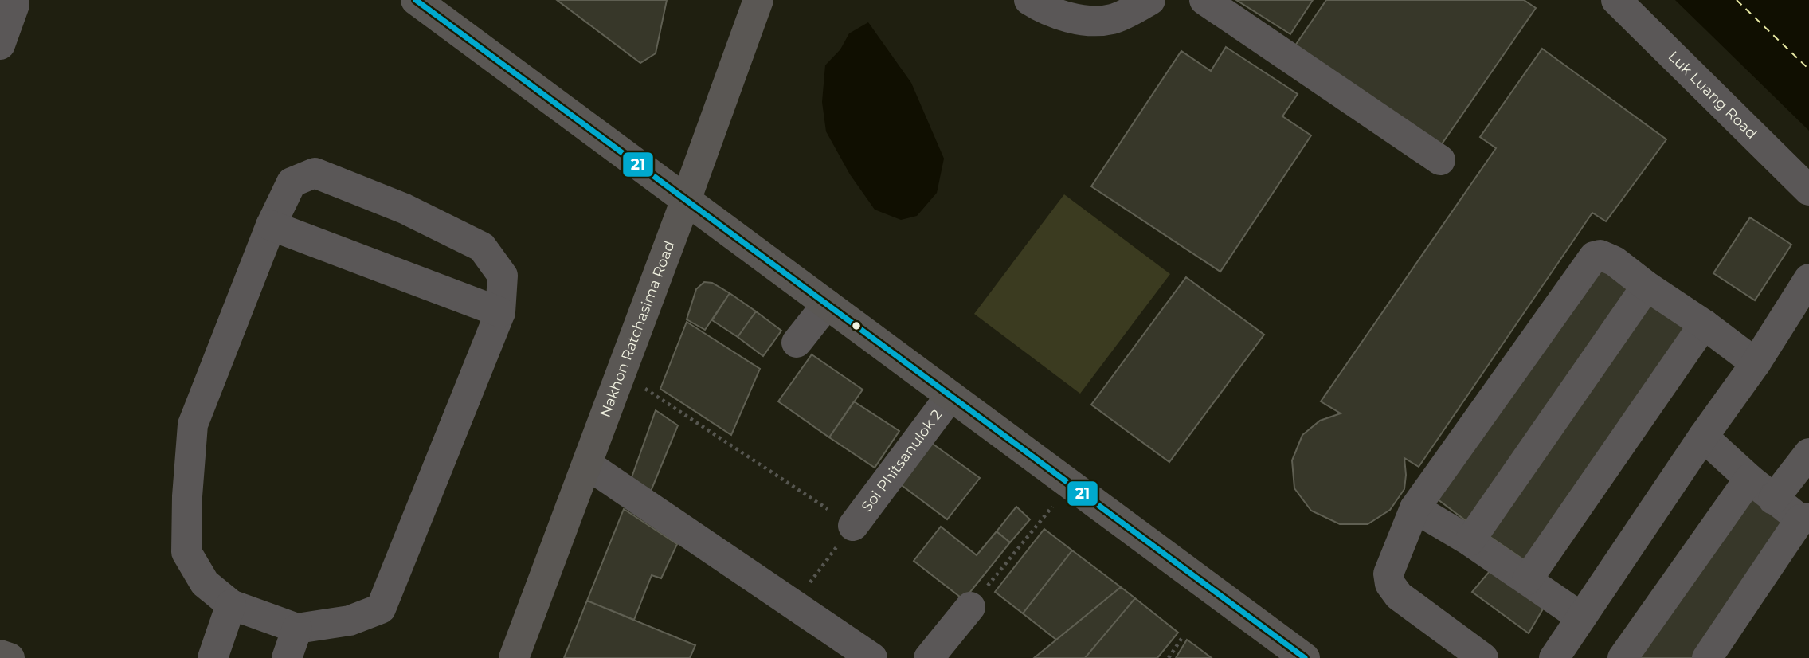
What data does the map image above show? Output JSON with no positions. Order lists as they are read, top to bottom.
{
  "streets": {
    "main road": ["Nakhon Ratchasima Road"],
    "street": ["Luk Luang Road", "Soi Phitsanulok 2"]
  },
  "lines": ["transit line 21"]
}
